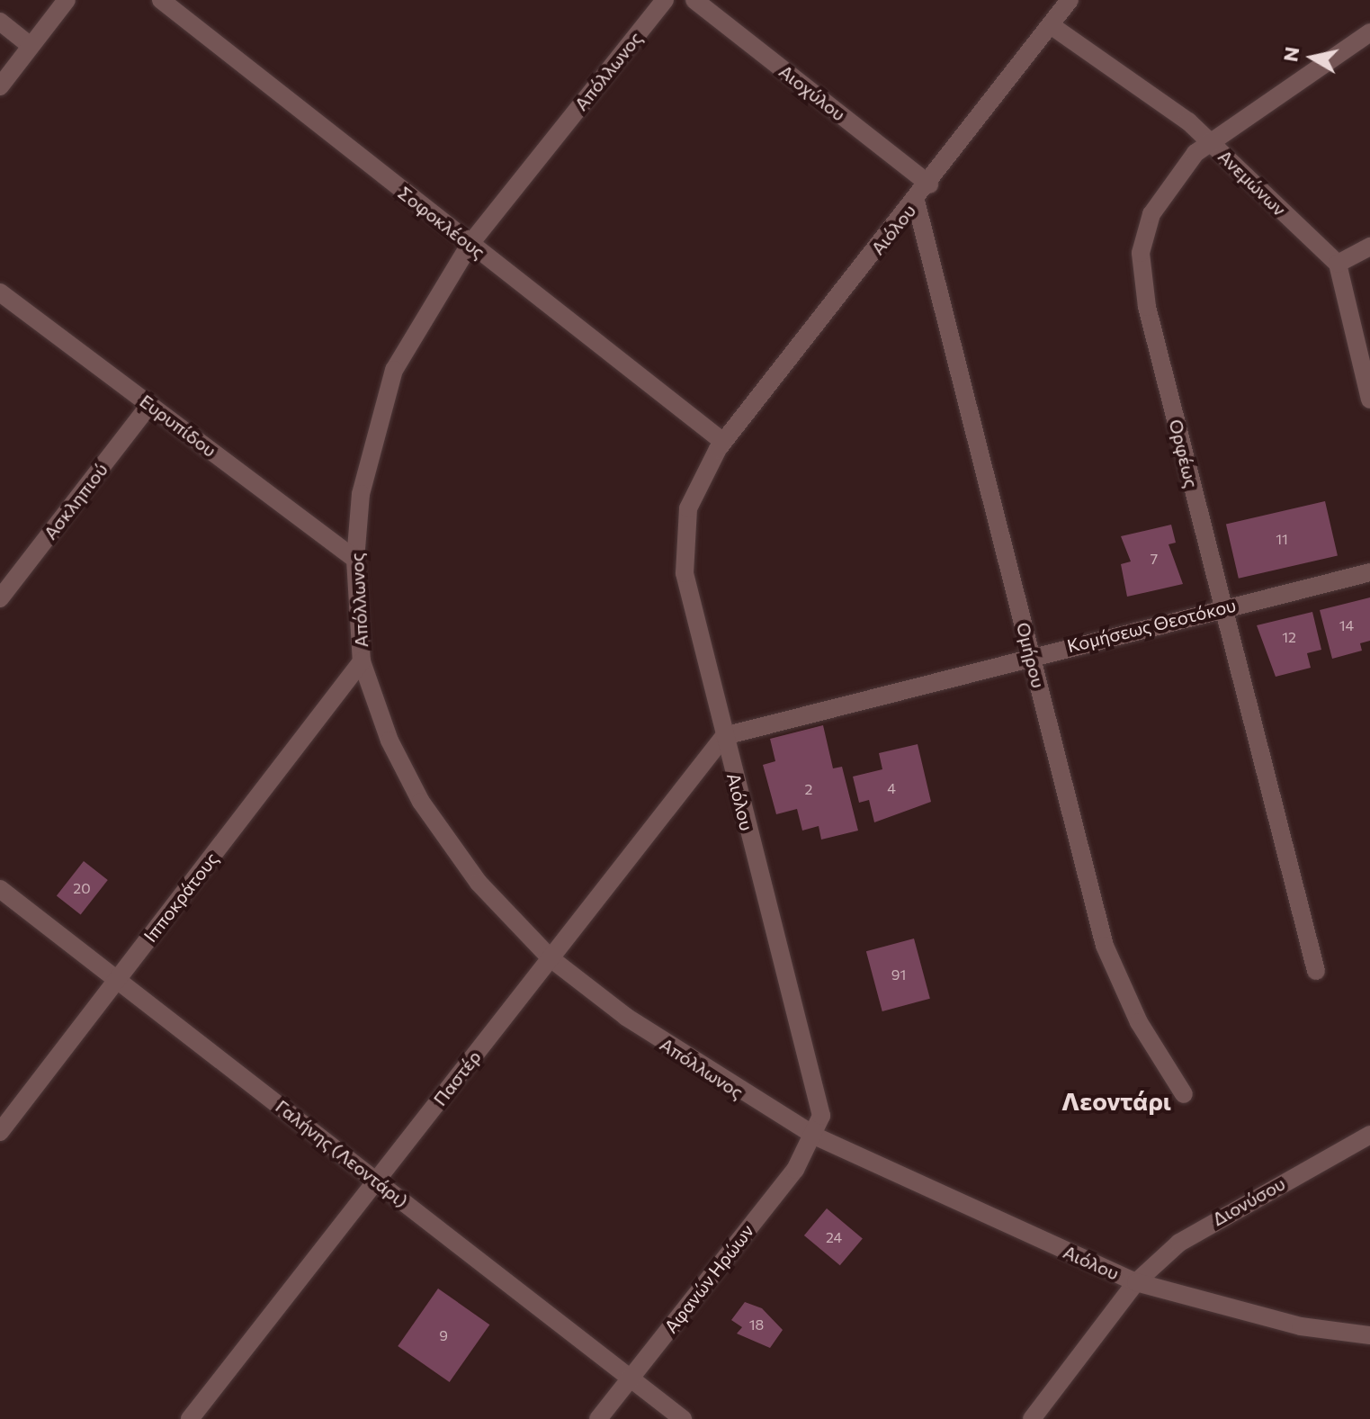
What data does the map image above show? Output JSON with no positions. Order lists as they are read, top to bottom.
{
  "streets": {
    "street": [
      "Απόλλωνος",
      "Αιοχύλου",
      "Ανεμώνων",
      "Σοφοκλέους",
      "Αιόλου",
      "Ευρυπίδου",
      "Ορφέως",
      "Ασκληπιού",
      "Κομήσεως Θεοτόκου",
      "Ομήρου",
      "Ιπποκράτους",
      "Παστέρ",
      "Γαλήνης (Λεοντάρι)",
      "Διονύσου",
      "Αφανών Ηρώων"
    ]
  },
  "crossings": [
    ["Απόλλωνος", "Σοφοκλέους"],
    ["Απόλλωνος", "Αιόλου"],
    ["Απόλλωνος", "Ευρυπίδου"],
    ["Απόλλωνος", "Ιπποκράτους"],
    ["Απόλλωνος", "Παστέρ"],
    ["Απόλλωνος", "Αφανών Ηρώων"],
    ["Αιοχύλου", "Αιόλου"],
    ["Ανεμώνων", "Αιόλου"],
    ["Ανεμώνων", "Ορφέως"],
    ["Σοφοκλέους", "Αιόλου"],
    ["Αιόλου", "Κομήσεως Θεοτόκου"],
    ["Αιόλου", "Ομήρου"],
    ["Αιόλου", "Παστέρ"],
    ["Αιόλου", "Διονύσου"],
    ["Αιόλου", "Αφανών Ηρώων"],
    ["Ευρυπίδου", "Ασκληπιού"],
    ["Ορφέως", "Κομήσεως Θεοτόκου"],
    ["Κομήσεως Θεοτόκου", "Ομήρου"],
    ["Κομήσεως Θεοτόκου", "Παστέρ"],
    ["Ιπποκράτους", "Γαλήνης (Λεοντάρι)"],
    ["Παστέρ", "Γαλήνης (Λεοντάρι)"],
    ["Γαλήνης (Λεοντάρι)", "Αφανών Ηρώων"]
  ],
  "districts": ["Λεοντάρι"],
  "house_numbers": [
    "11",
    "7",
    "14",
    "12",
    "4",
    "2",
    "20",
    "91",
    "24",
    "18",
    "9"
  ],
  "north": "left"
}
